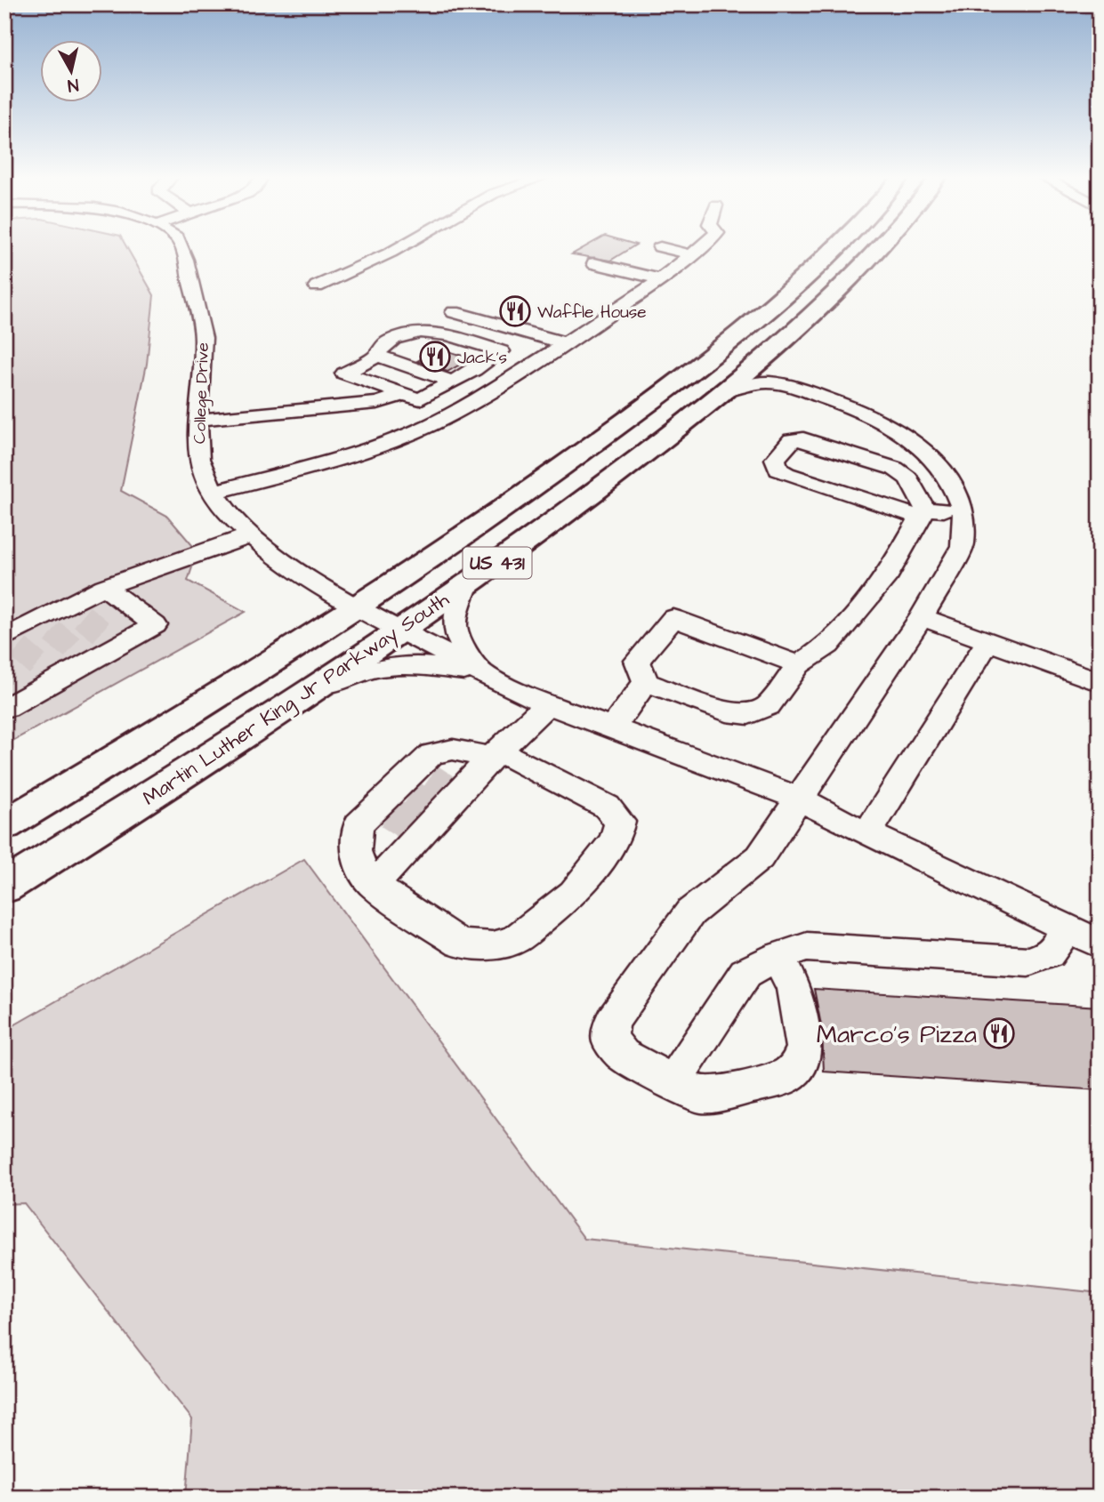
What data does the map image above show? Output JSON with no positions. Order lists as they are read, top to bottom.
{
  "streets": {
    "highway": ["US 431", "Martin Luther King Jr Parkway South"],
    "street": ["College Drive"]
  },
  "crossings": [
    ["College Drive", "Martin Luther King Jr Parkway South"]
  ],
  "places": {
    "restaurant": ["Waffle House", "Jack's", "Marco’s Pizza"]
  },
  "north": "bottom"
}
